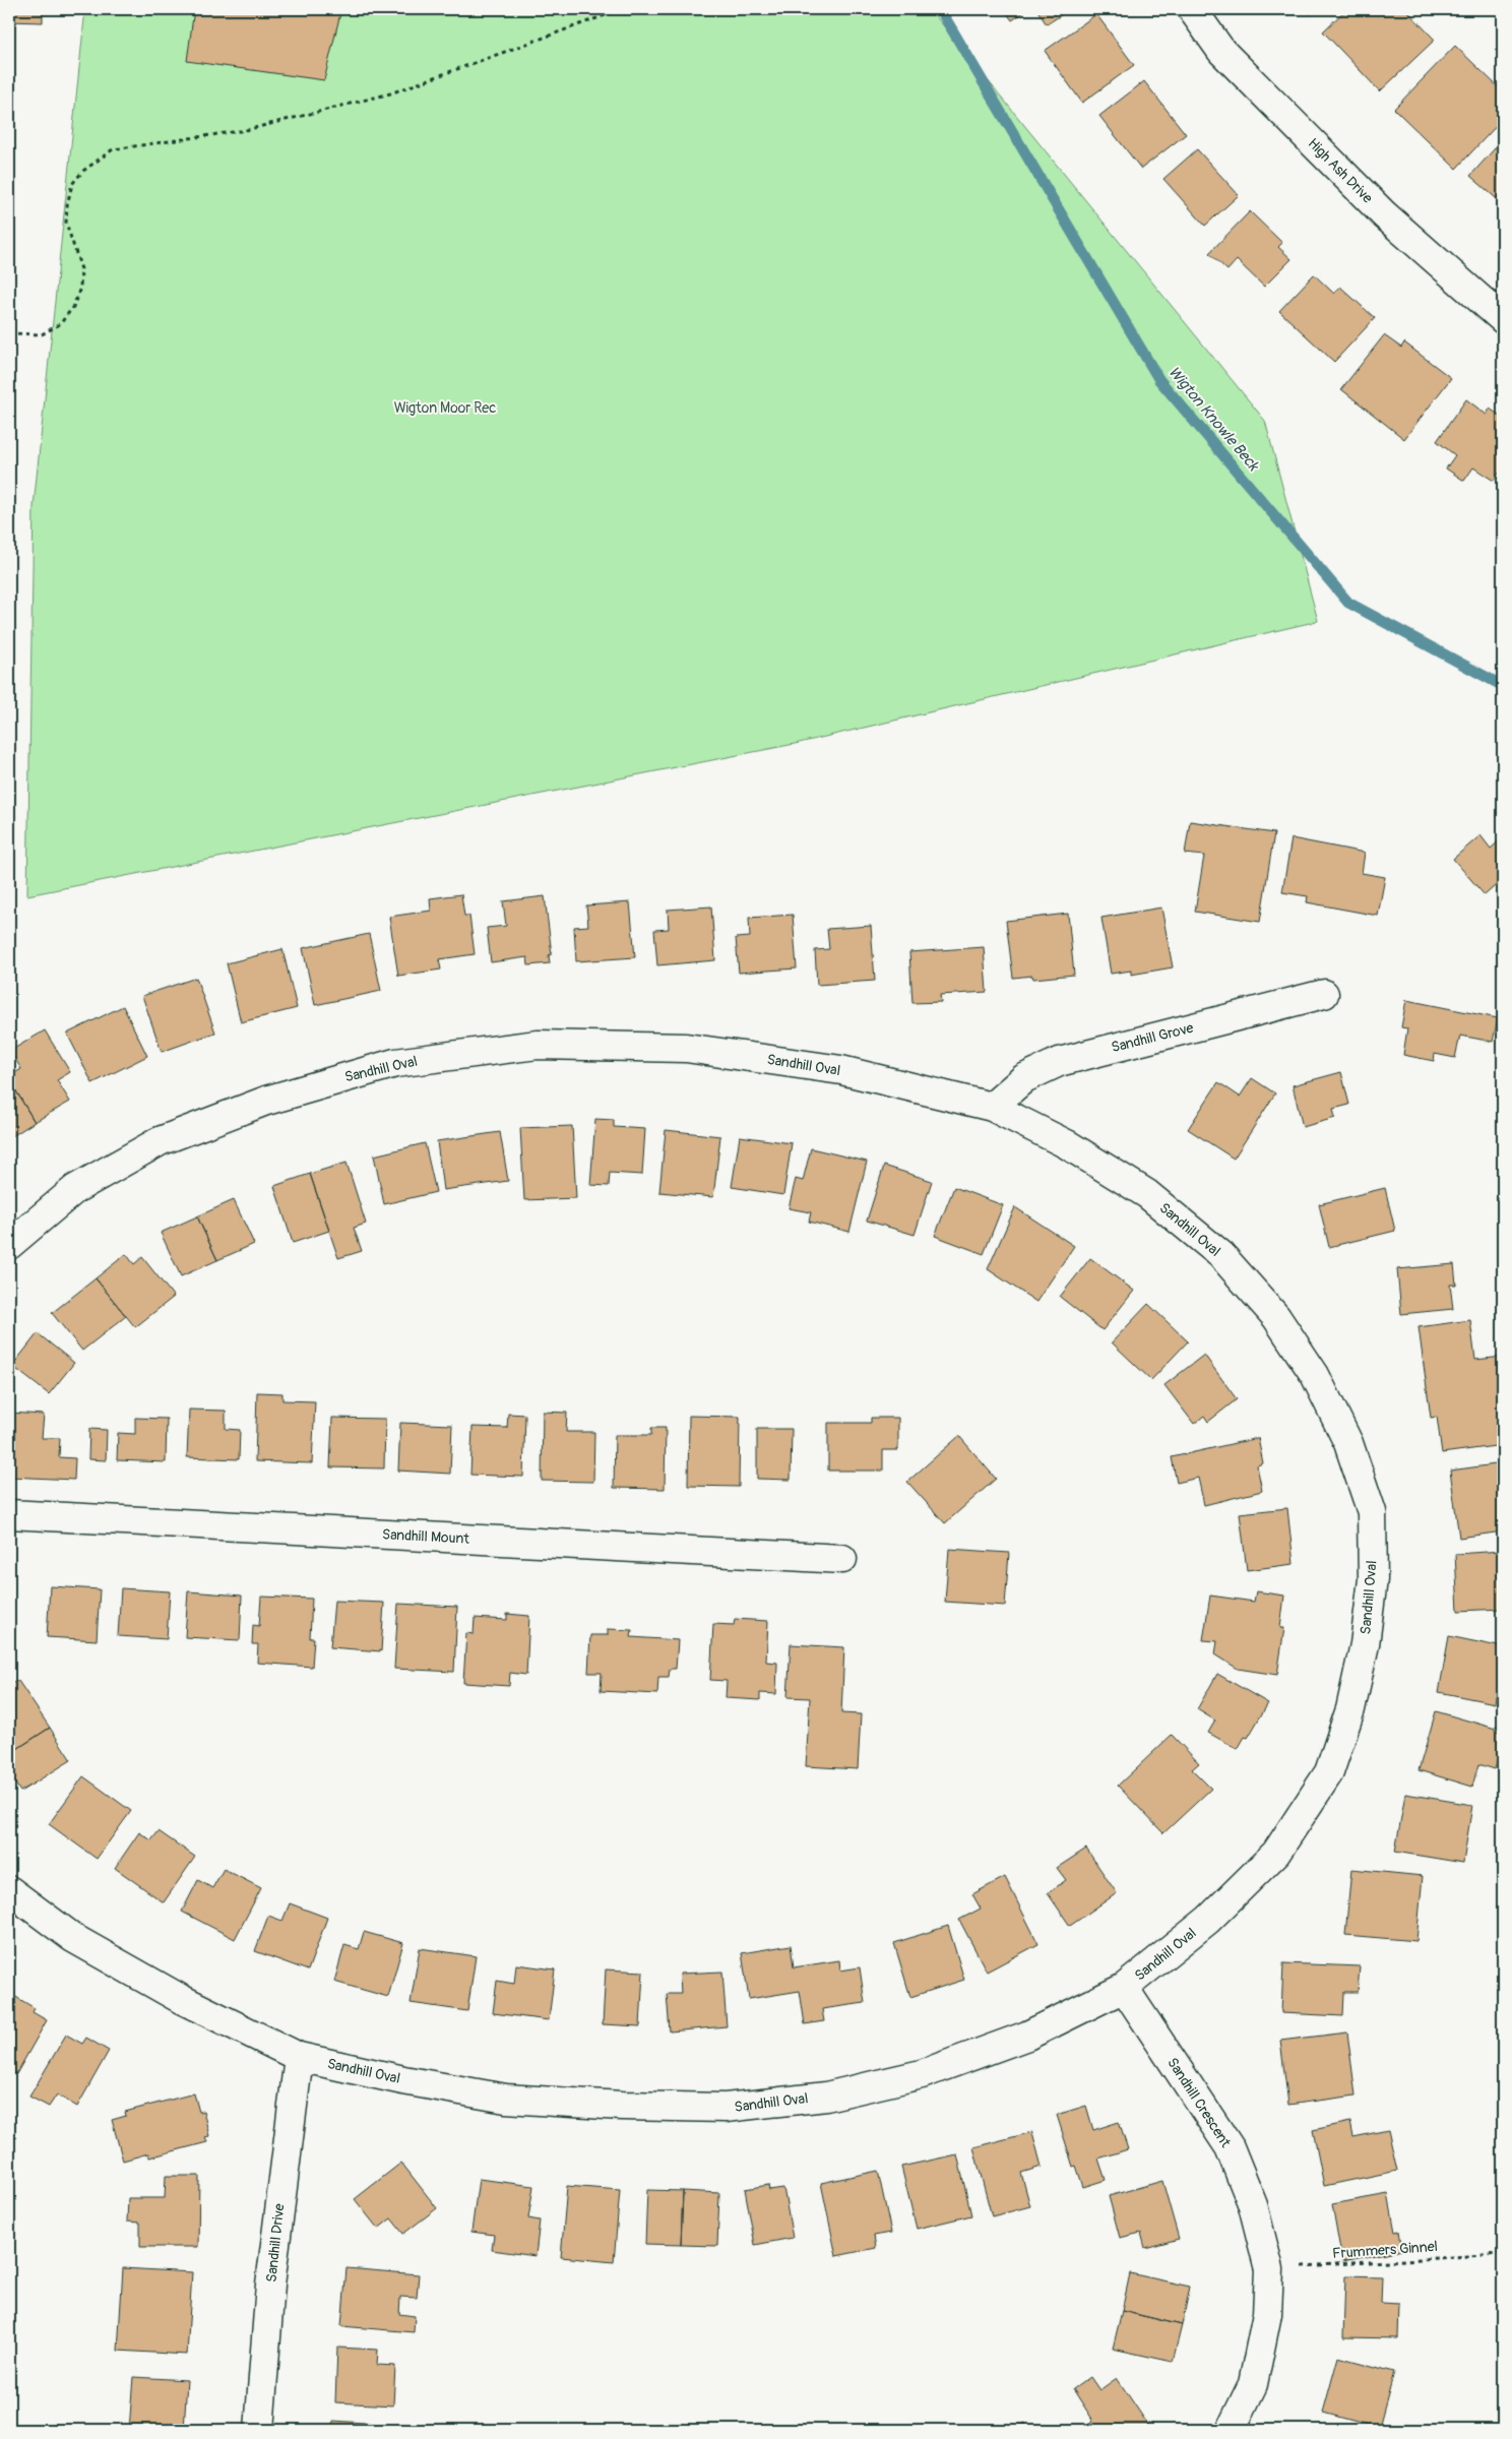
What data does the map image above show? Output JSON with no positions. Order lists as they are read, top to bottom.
{
  "streets": {
    "street": [
      "High Ash Drive",
      "Sandhill Grove",
      "Sandhill Oval",
      "Sandhill Mount",
      "Sandhill Crescent",
      "Sandhill Drive"
    ],
    "path": ["Frummers Ginnel"]
  },
  "crossings": [
    ["Sandhill Grove", "Sandhill Oval"],
    ["Sandhill Oval", "Sandhill Crescent"],
    ["Sandhill Oval", "Sandhill Drive"],
    ["Sandhill Crescent", "Frummers Ginnel"]
  ],
  "water": ["Wigton Knowle Beck"],
  "parks": ["Wigton Moor Rec"]
}
